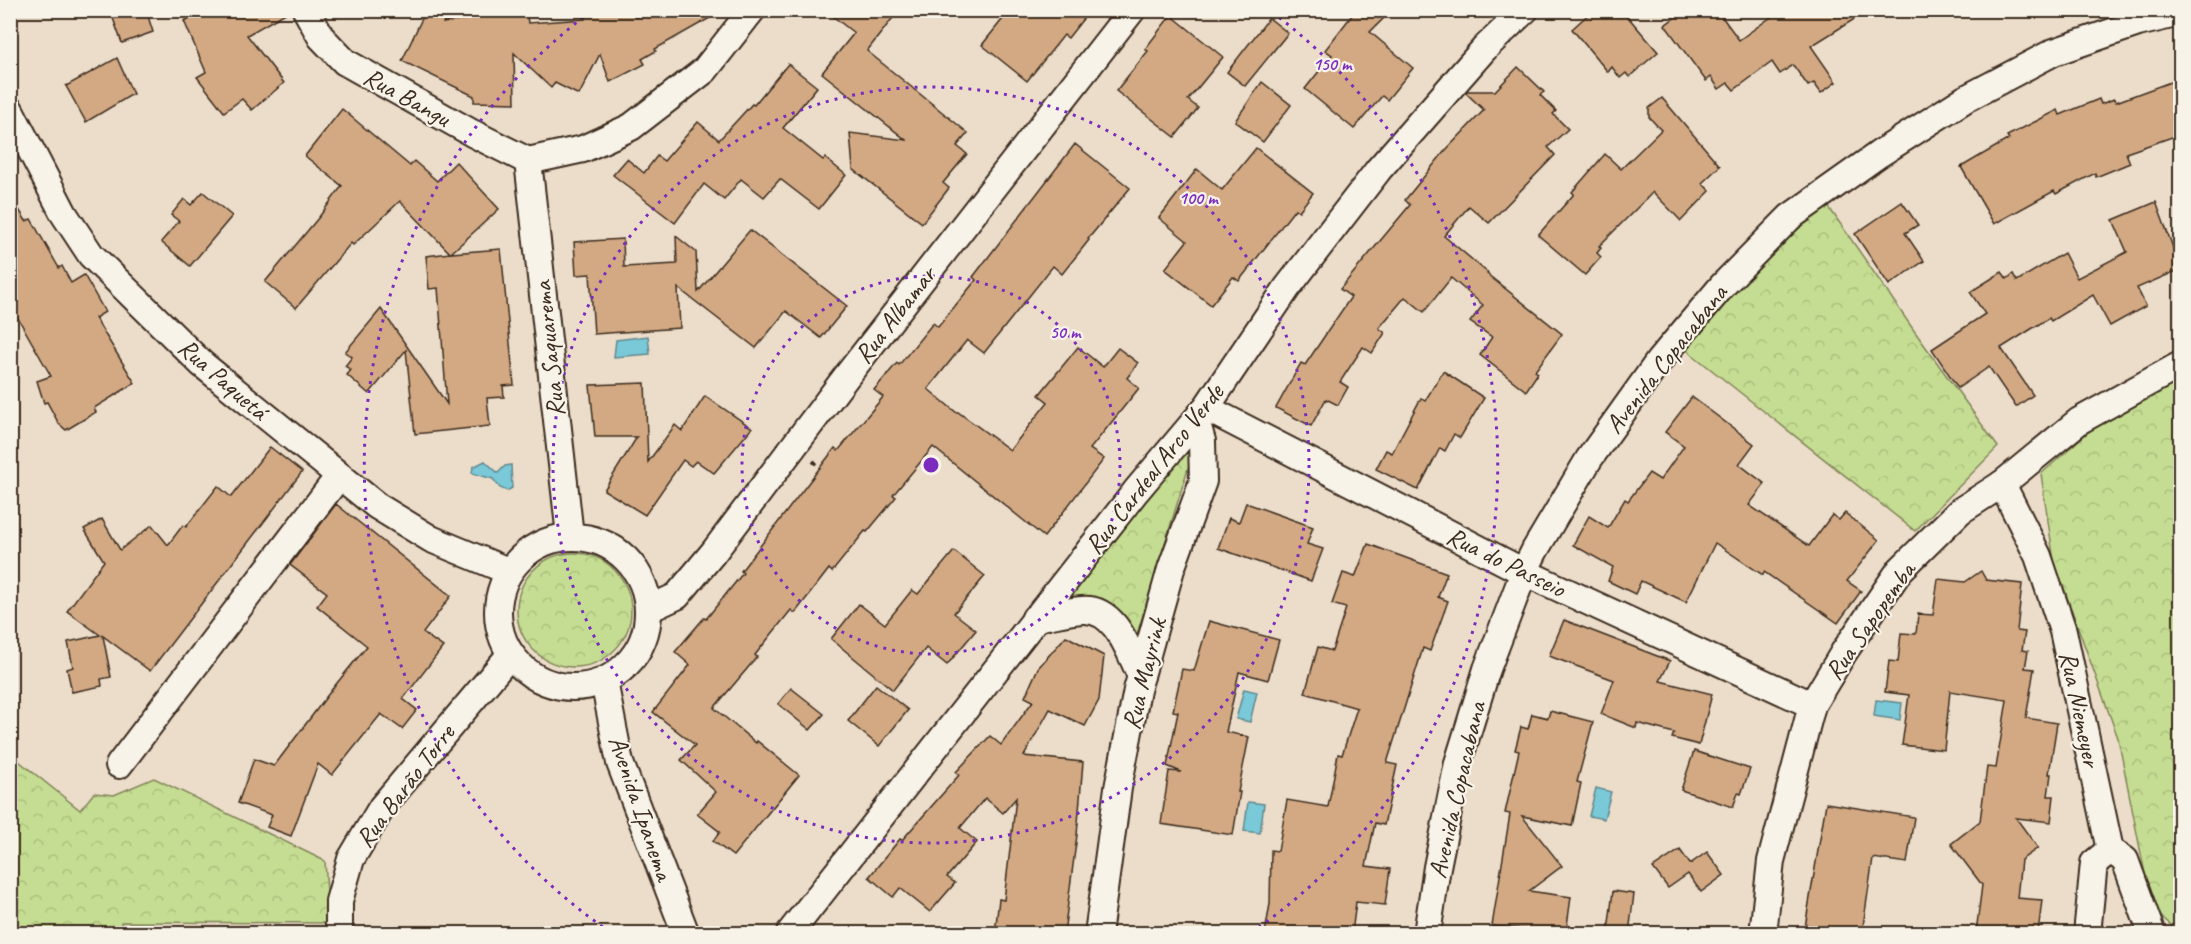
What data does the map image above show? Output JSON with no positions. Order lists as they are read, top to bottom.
{
  "streets": {
    "street": [
      "Rua Bangu",
      "Rua Albamar",
      "Rua Saquarema",
      "Avenida Copacabana",
      "Rua Paquetá",
      "Rua Cardeal Arco Verde",
      "Rua do Passeio",
      "Rua Sapopemba",
      "Rua Mayrink",
      "Rua Niemeyer",
      "Rua Barão Torre",
      "Avenida Ipanema"
    ]
  },
  "crossings": [
    ["Rua Bangu", "Rua Saquarema"],
    ["Rua Albamar", "Rua Saquarema"],
    ["Rua Albamar", "Rua Paquetá"],
    ["Rua Albamar", "Rua Barão Torre"],
    ["Rua Albamar", "Avenida Ipanema"],
    ["Rua Saquarema", "Rua Paquetá"],
    ["Rua Saquarema", "Rua Barão Torre"],
    ["Rua Saquarema", "Avenida Ipanema"],
    ["Avenida Copacabana", "Rua do Passeio"],
    ["Rua Paquetá", "Rua Barão Torre"],
    ["Rua Paquetá", "Avenida Ipanema"],
    ["Rua Cardeal Arco Verde", "Rua do Passeio"],
    ["Rua Cardeal Arco Verde", "Rua Mayrink"],
    ["Rua do Passeio", "Rua Sapopemba"],
    ["Rua do Passeio", "Rua Mayrink"],
    ["Rua Sapopemba", "Rua Niemeyer"],
    ["Rua Barão Torre", "Avenida Ipanema"]
  ],
  "rings": ["150 m", "100 m", "50 m"]
}
